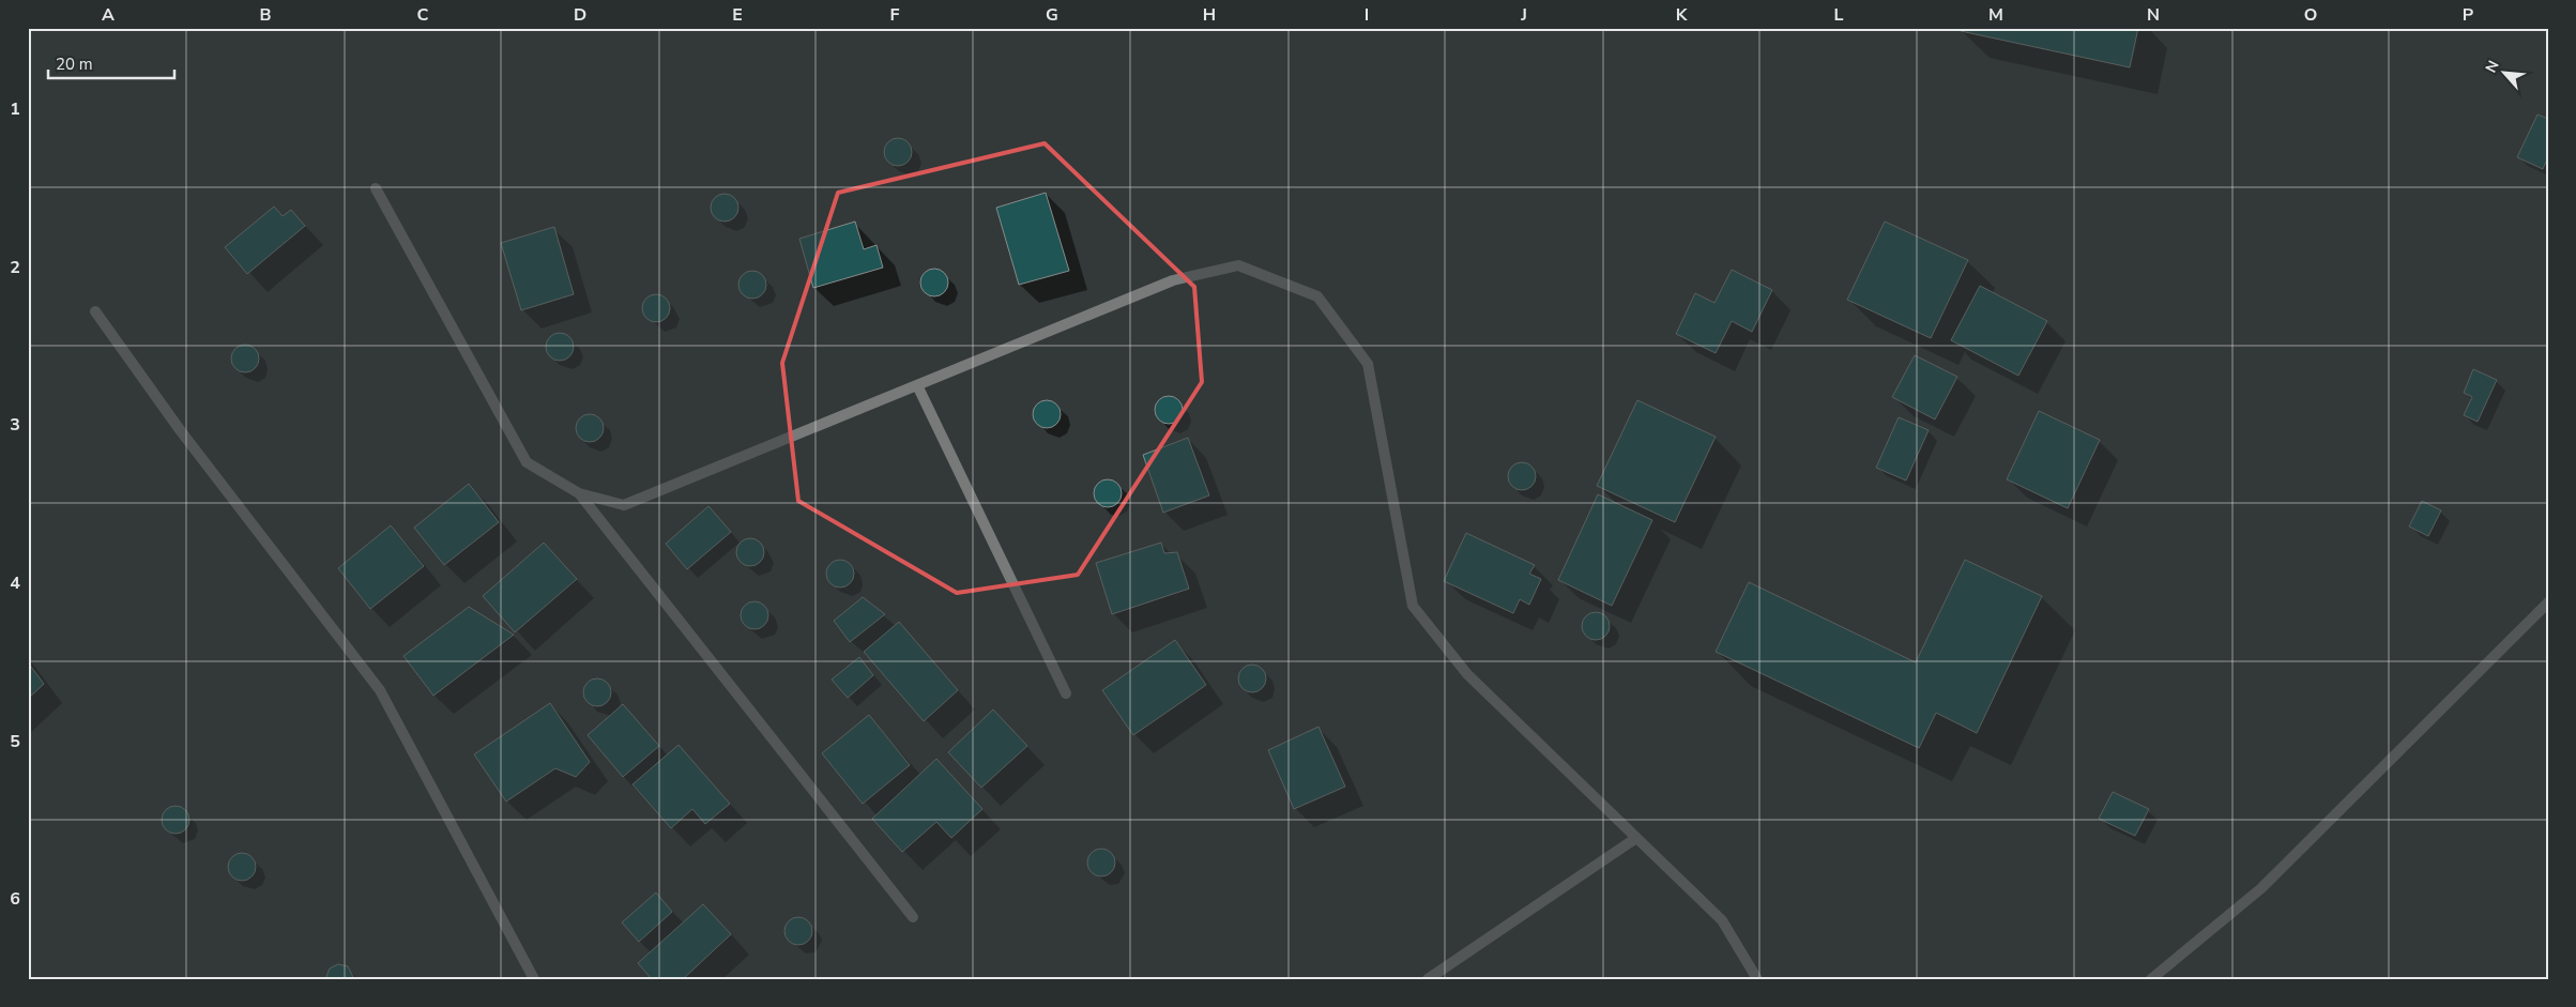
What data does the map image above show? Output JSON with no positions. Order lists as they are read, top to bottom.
{
  "scale_bar": "20 m",
  "north": "top left",
  "grid": {
    "columns": [
      "A",
      "B",
      "C",
      "D",
      "E",
      "F",
      "G",
      "H",
      "I",
      "J",
      "K",
      "L",
      "M",
      "N",
      "O",
      "P"
    ],
    "rows": [
      "1",
      "2",
      "3",
      "4",
      "5",
      "6"
    ]
  }
}
